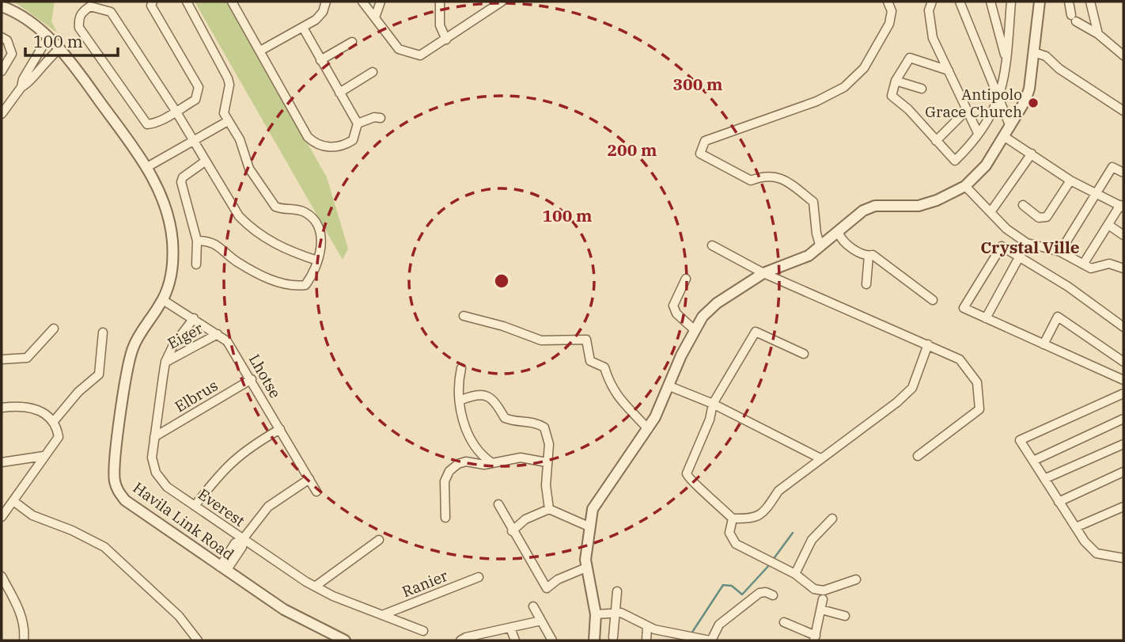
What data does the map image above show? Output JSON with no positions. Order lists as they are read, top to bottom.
{
  "streets": {
    "street": [
      "Eiger",
      "Lhotse",
      "Elbrus",
      "Everest",
      "Havila Link Road",
      "Ranier"
    ]
  },
  "crossings": [
    ["Eiger", "Lhotse"],
    ["Eiger", "Everest"],
    ["Lhotse", "Elbrus"],
    ["Lhotse", "Everest"],
    ["Lhotse", "Havila Link Road"],
    ["Elbrus", "Everest"],
    ["Everest", "Ranier"]
  ],
  "districts": ["Crystal Ville"],
  "places": ["Antipolo Grace Church"],
  "scale_bar": "100 m",
  "rings": ["300 m", "200 m", "100 m"]
}
